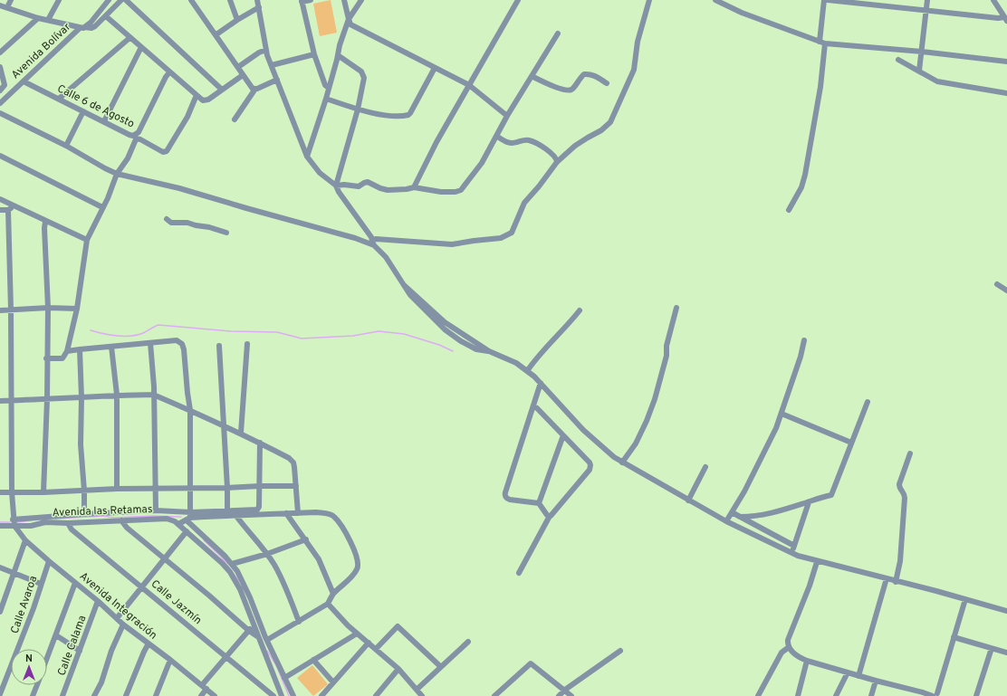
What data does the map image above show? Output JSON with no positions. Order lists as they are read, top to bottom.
{
  "streets": {
    "street": [
      "Avenida Bolívar",
      "Calle 6 de Agosto",
      "Avenida las Retamas",
      "Calle Jazmín",
      "Calle Avaroa",
      "Avenida Integración",
      "Calle Calama"
    ]
  },
  "crossings": [
    ["Avenida Bolívar", "Calle 6 de Agosto"],
    ["Avenida las Retamas", "Calle Jazmín"],
    ["Avenida las Retamas", "Avenida Integración"],
    ["Calle Avaroa", "Avenida Integración"],
    ["Avenida Integración", "Calle Calama"]
  ],
  "north": "top"
}
